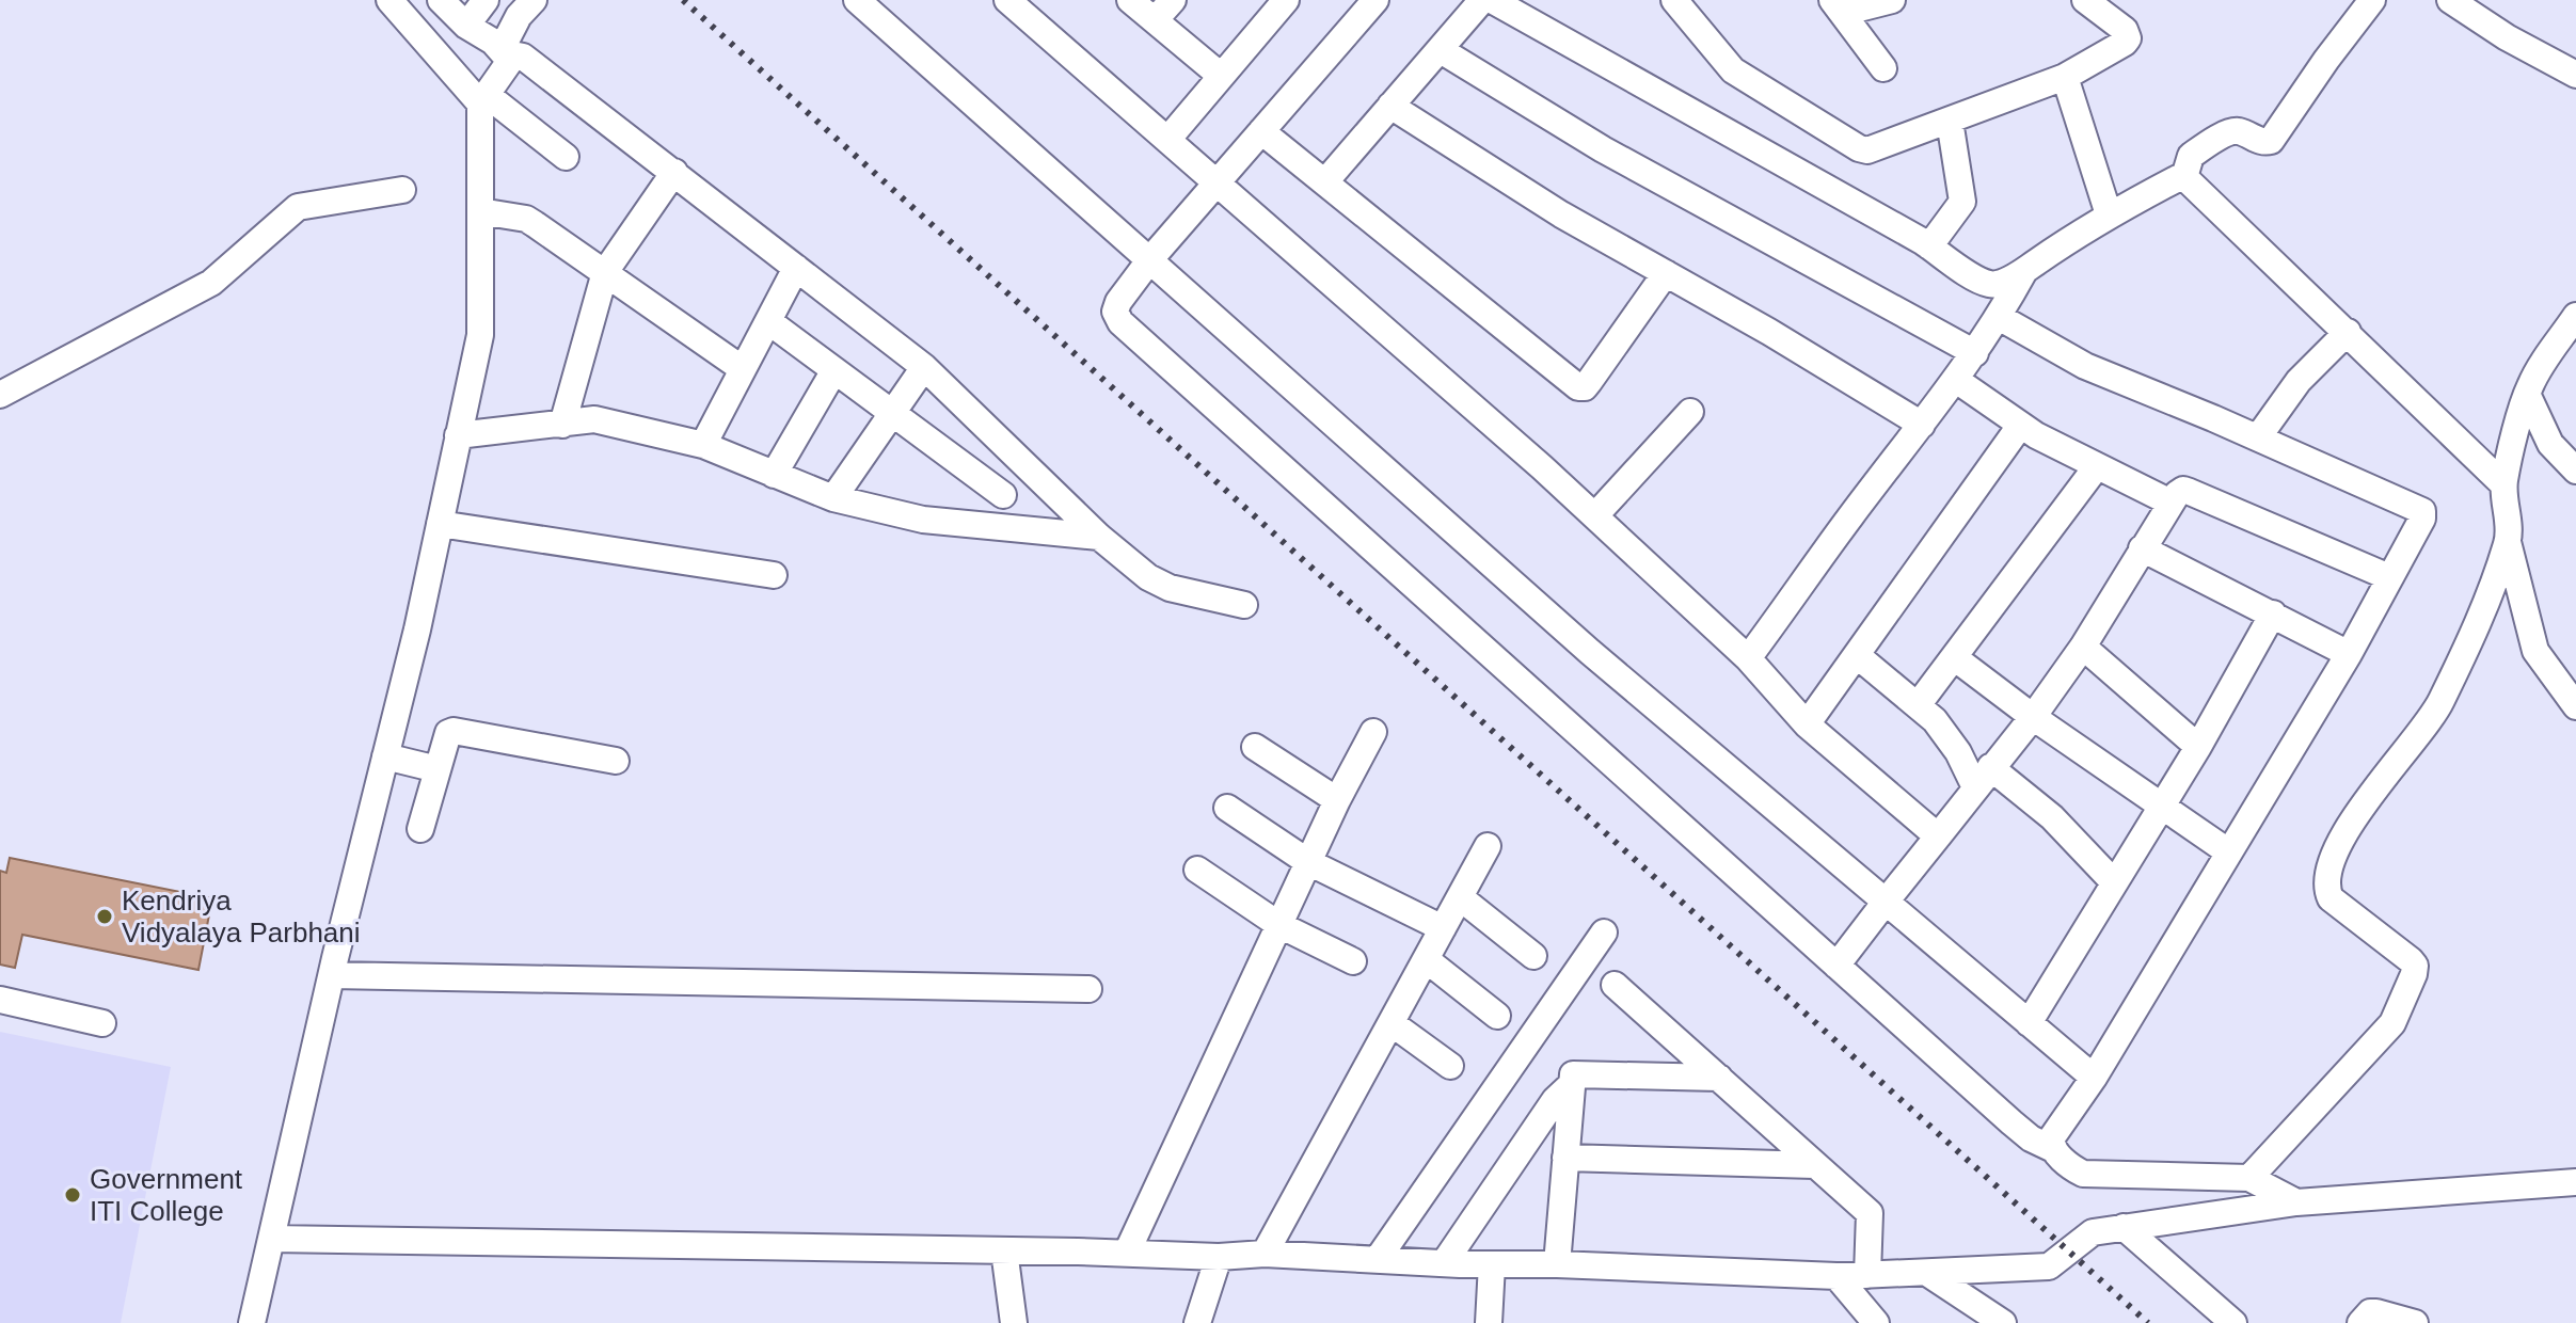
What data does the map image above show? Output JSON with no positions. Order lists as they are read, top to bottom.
{
  "places": ["Kendriya Vidyalaya Parbhani", "Government ITI College"]
}
